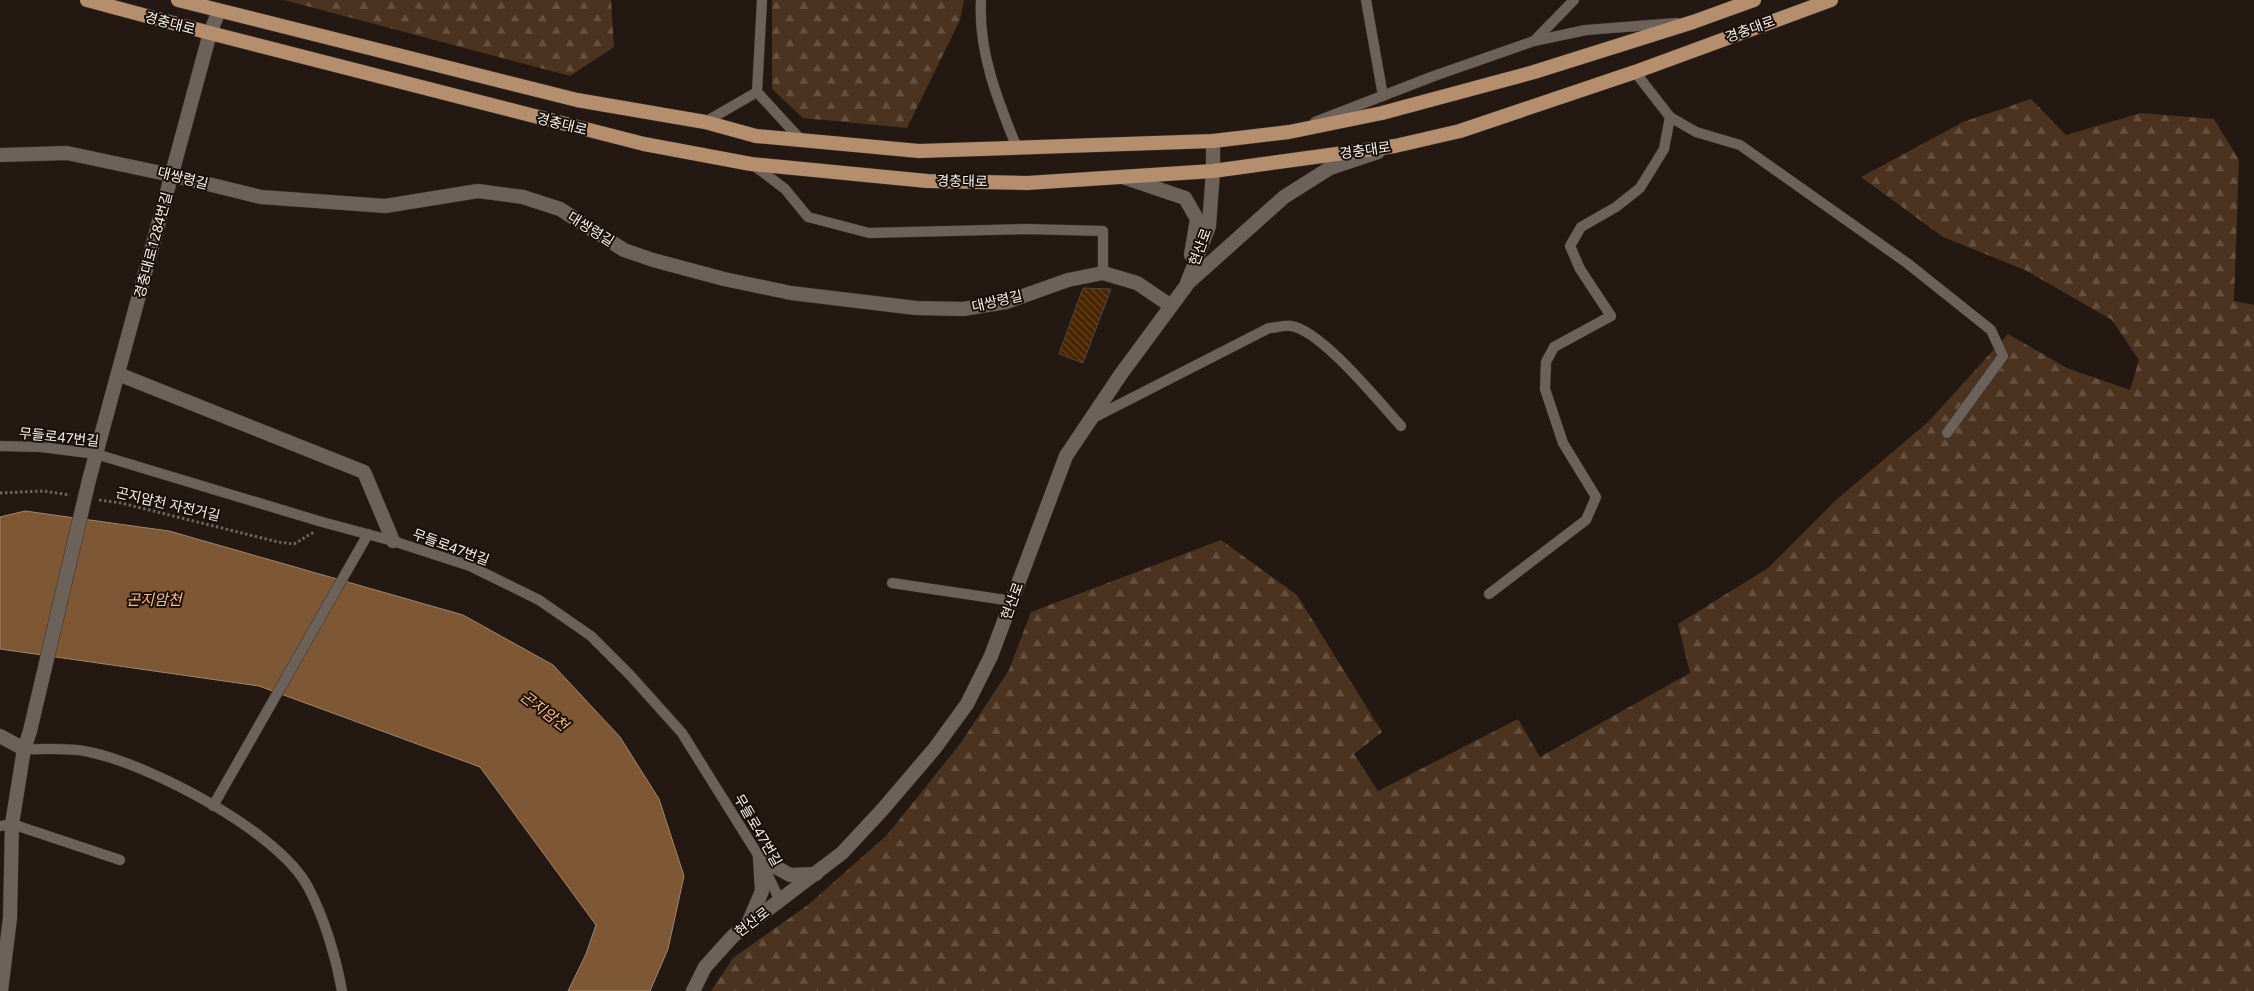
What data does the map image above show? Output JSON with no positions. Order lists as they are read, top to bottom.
{
  "streets": {
    "main road": ["경충대로"],
    "street": ["대쌍령길", "경충대로1284번길", "현산로"],
    "lane": ["무들로47번길"],
    "path": ["곤지암천 자전거길"]
  },
  "crossings": [
    ["경충대로", "경충대로1284번길"],
    ["경충대로", "현산로"],
    ["대쌍령길", "경충대로1284번길"],
    ["대쌍령길", "현산로"],
    ["경충대로1284번길", "무들로47번길"],
    ["현산로", "무들로47번길"],
    ["무들로47번길", "곤지암천 자전거길"]
  ],
  "water": ["곤지암천"]
}
